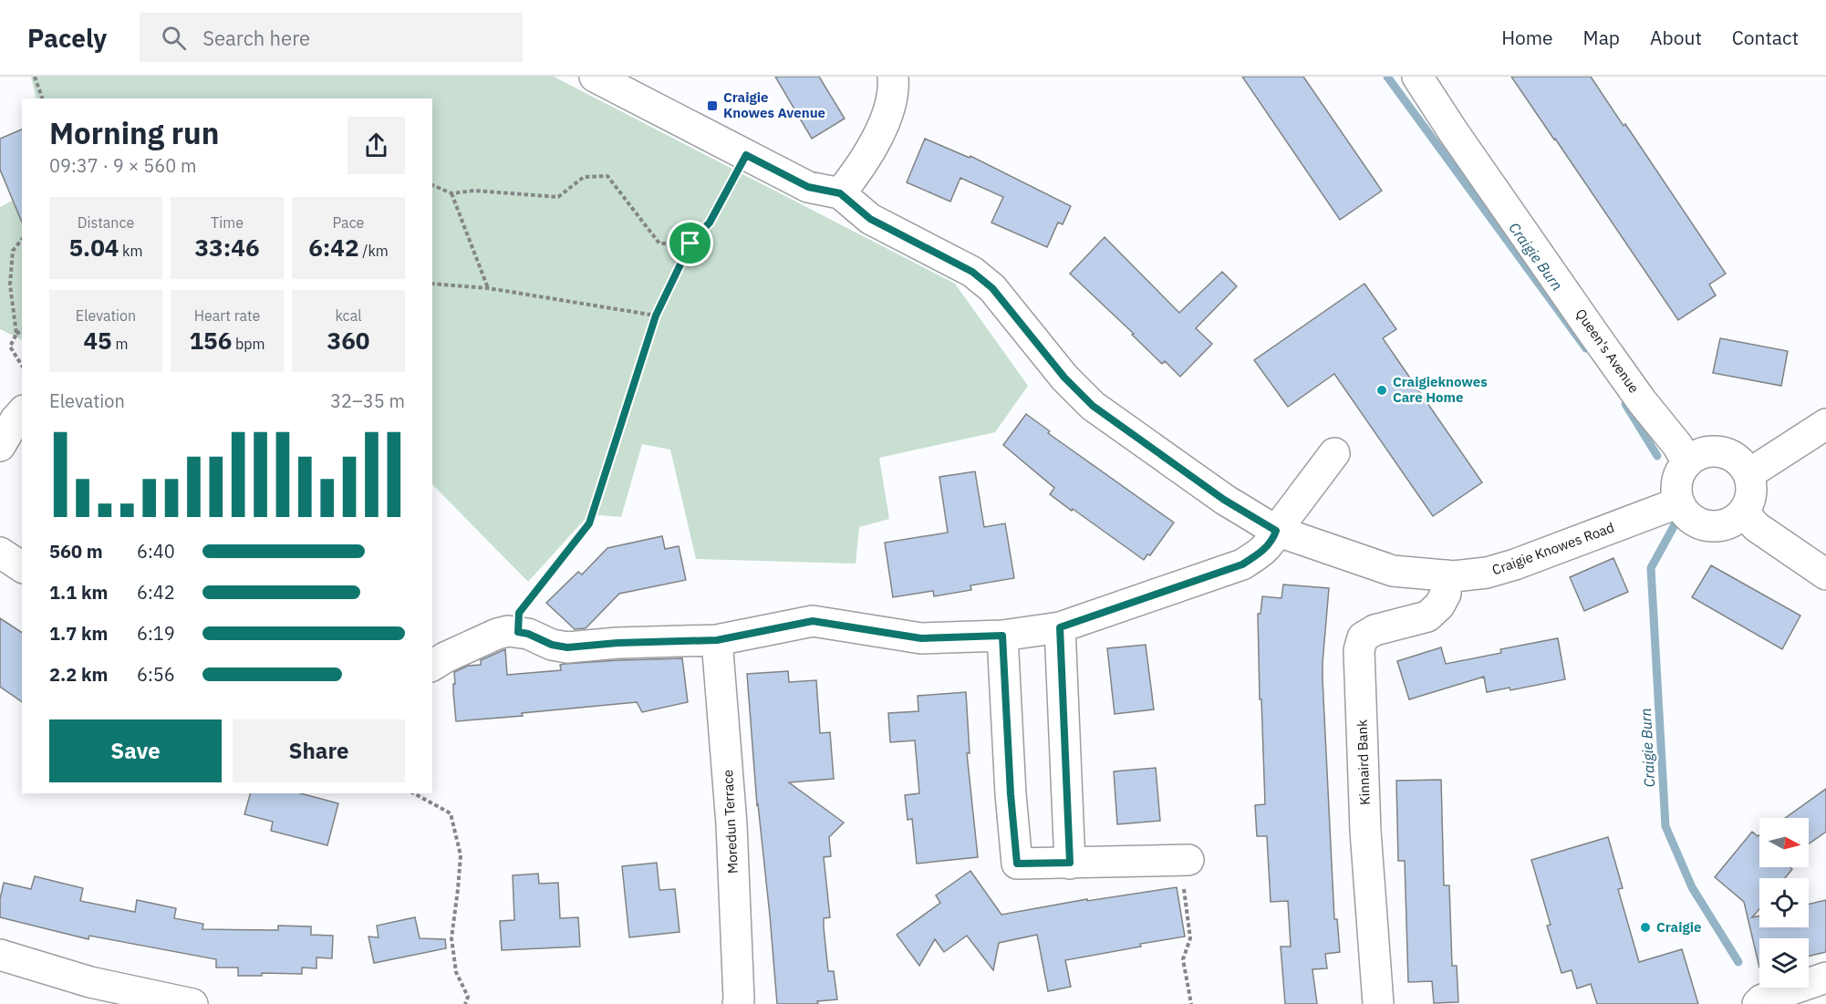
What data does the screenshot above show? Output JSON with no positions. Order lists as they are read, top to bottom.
{
  "streets": {
    "street": [
      "Queen's Avenue",
      "Craigie Knowes Road",
      "Kinnaird Bank",
      "Moredun Terrace"
    ]
  },
  "crossings": [
    ["Queen's Avenue", "Craigie Knowes Road"],
    ["Craigie Knowes Road", "Kinnaird Bank"]
  ],
  "water": ["Craigie Burn"],
  "places": {
    "transit": ["Craigie Knowes Avenue"],
    "other": ["Craigieknowes Care Home", "Craigie"]
  },
  "north": "right",
  "page": {
    "header": "Pacely",
    "search": "Search here",
    "nav": [
      "Home",
      "Map",
      "About",
      "Contact"
    ],
    "heading": ["Morning run", "09:37 · 9 × 560 m"],
    "stats": [
      ["Distance", "5.04 km"],
      ["Time", "33:46"],
      ["Pace", "6:42 /km"],
      ["Elevation", "45 m"],
      ["Heart rate", "156 bpm"],
      ["kcal", "360"]
    ],
    "chart": ["Elevation", "32–35 m"],
    "list": [
      {
        "name": "560 m",
        "note": "6:40"
      },
      {
        "name": "1.1 km",
        "note": "6:42"
      },
      {
        "name": "1.7 km",
        "note": "6:19"
      },
      {
        "name": "2.2 km",
        "note": "6:56"
      }
    ],
    "buttons": ["Save", "Share"]
  }
}
